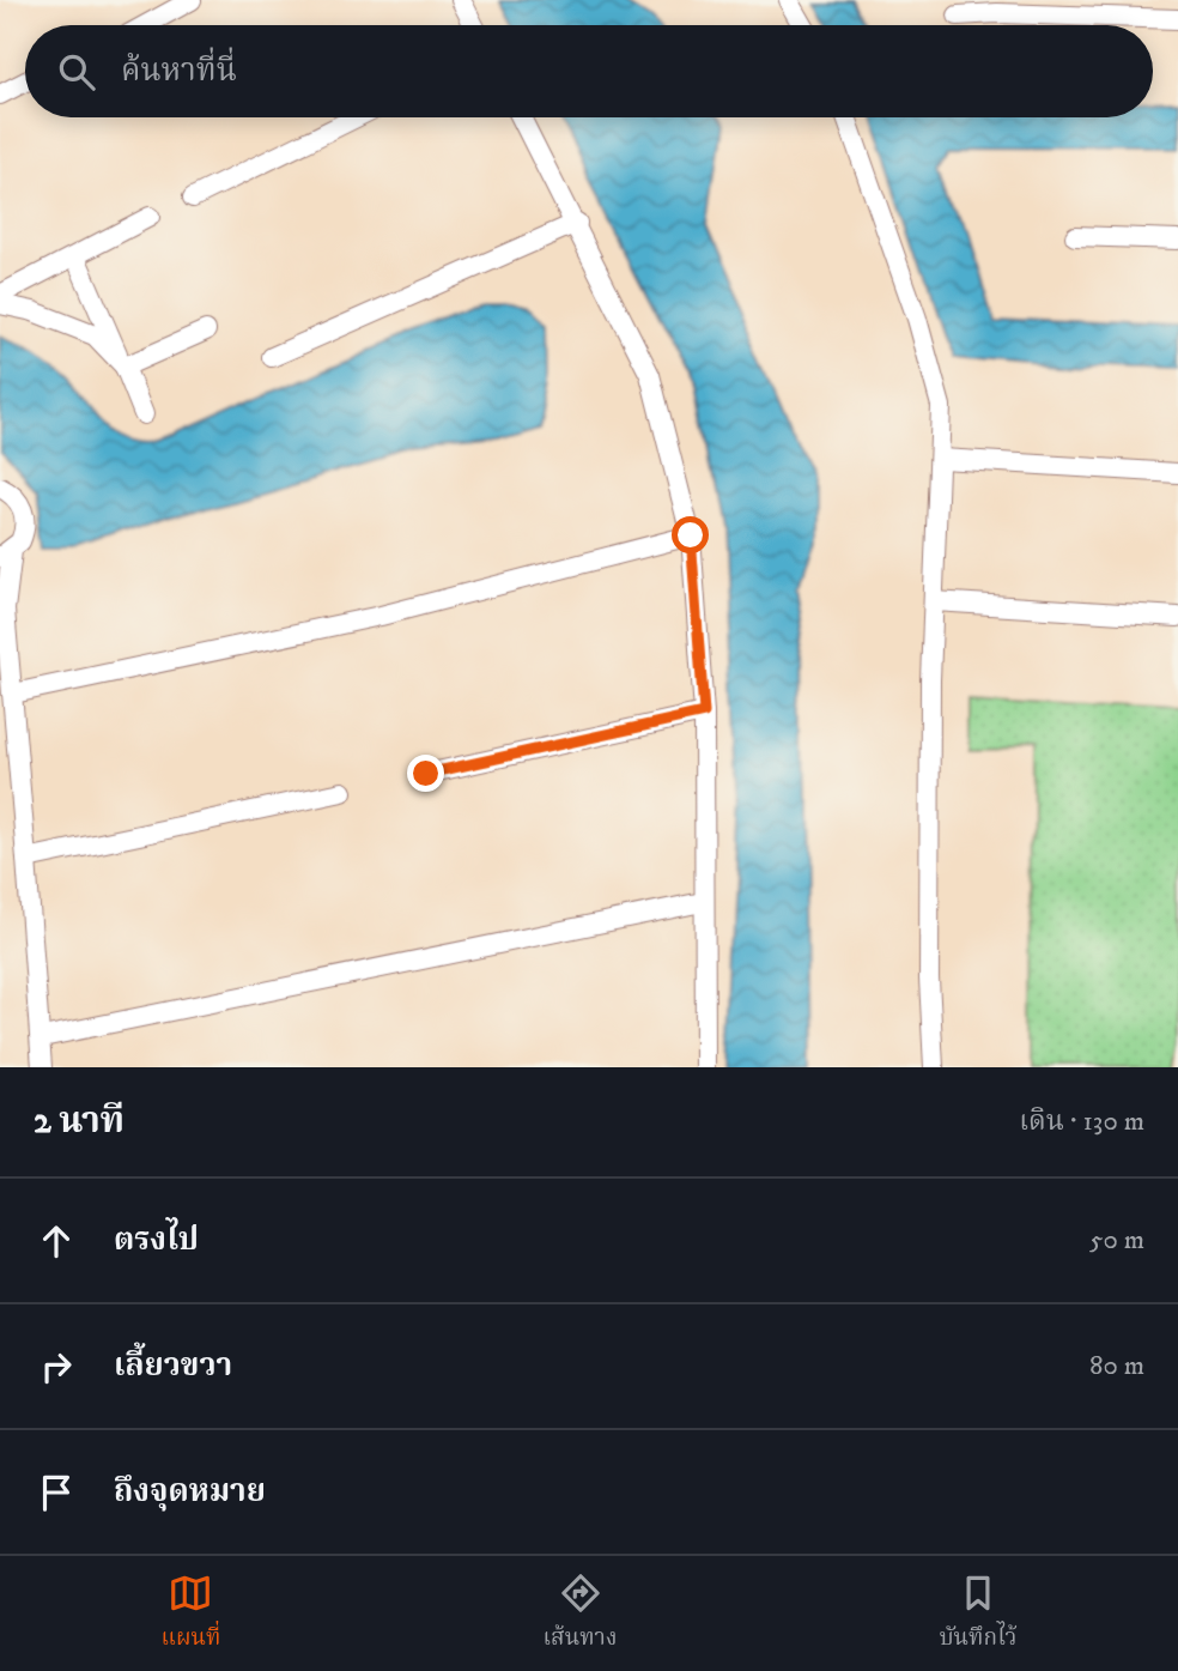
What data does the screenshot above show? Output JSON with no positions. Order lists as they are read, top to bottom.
{
  "page": {
    "search": "ค้นหาที่นี่",
    "heading": ["2 นาที", "เดิน · 130 m"],
    "list": [
      ["ตรงไป", "50 m"],
      ["เลี้ยวขวา", "80 m"],
      "ถึงจุดหมาย"
    ],
    "nav": ["แผนที่", "เส้นทาง", "บันทึกไว้"]
  }
}
